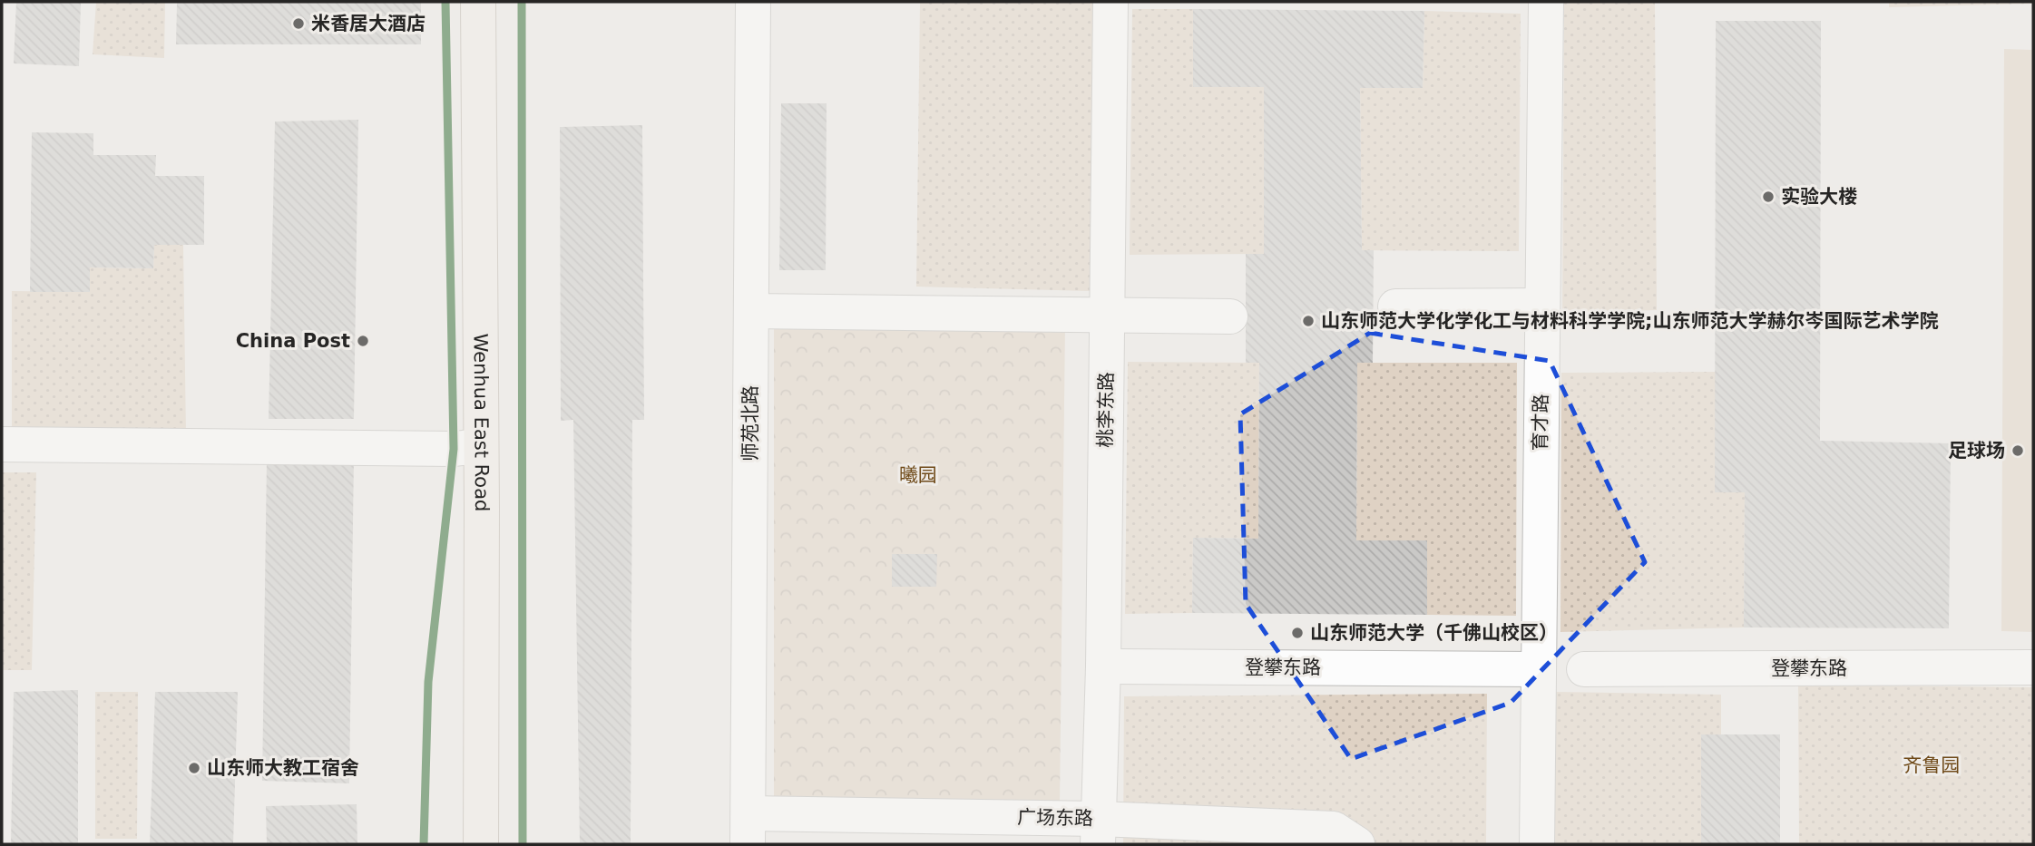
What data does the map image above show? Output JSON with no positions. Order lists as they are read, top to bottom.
{
  "streets": {
    "main road": ["Wenhua East Road"],
    "lane": [
      "桃李东路",
      "育才路",
      "师苑北路",
      "登攀东路",
      "广场东路"
    ]
  },
  "crossings": [
    ["桃李东路", "登攀东路"],
    ["桃李东路", "广场东路"],
    ["育才路", "登攀东路"],
    ["师苑北路", "广场东路"]
  ],
  "parks": ["曦园", "齐鲁园"],
  "places": [
    "米香居大酒店",
    "实验大楼",
    "山东师范大学化学化工与材料科学学院;山东师范大学赫尔岑国际艺术学院",
    "China Post",
    "足球场",
    "山东师范大学（千佛山校区）",
    "山东师大教工宿舍"
  ]
}
